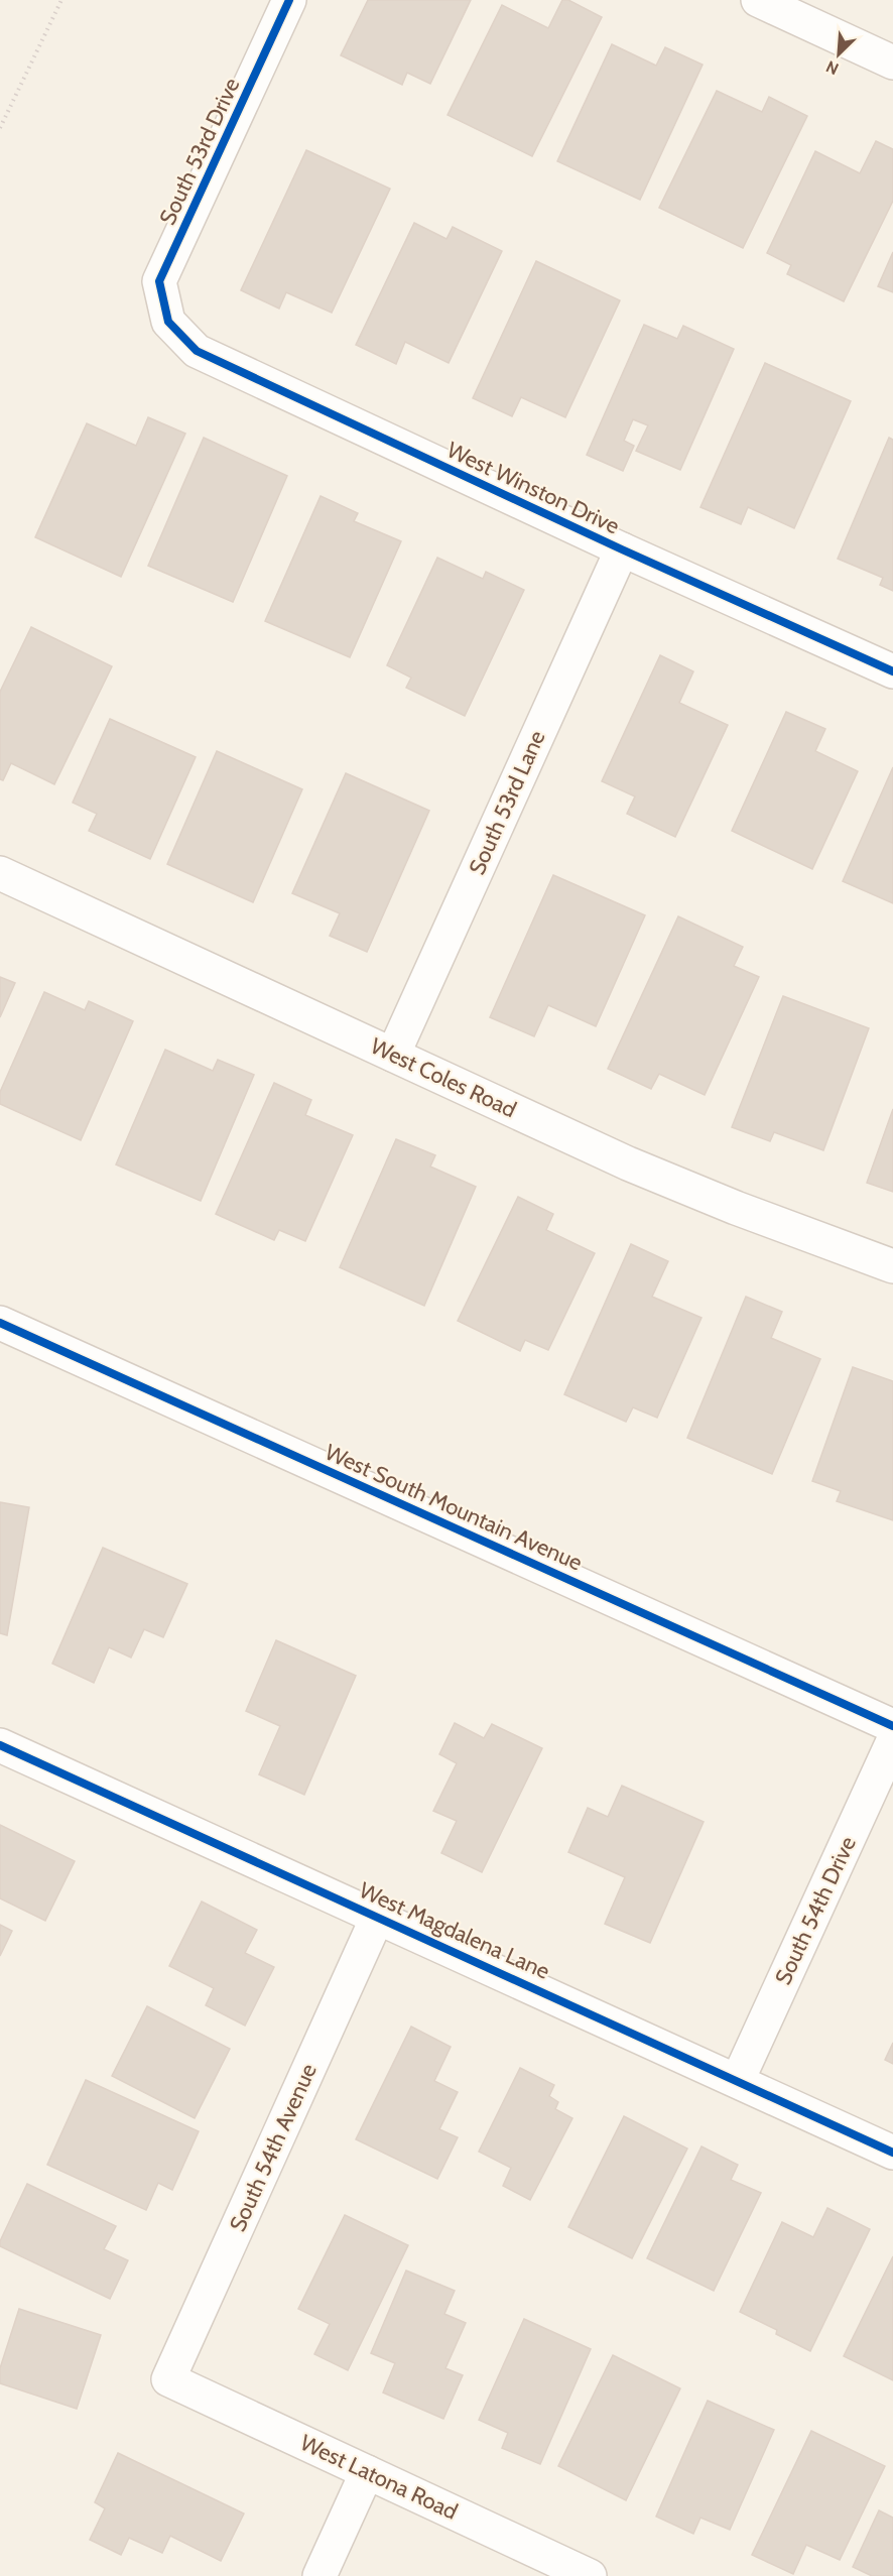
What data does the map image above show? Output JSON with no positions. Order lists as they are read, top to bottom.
{
  "streets": {
    "street": [
      "South 53rd Drive",
      "West Winston Drive",
      "South 53rd Lane",
      "West Coles Road",
      "West South Mountain Avenue",
      "South 54th Drive",
      "West Magdalena Lane",
      "South 54th Avenue",
      "West Latona Road"
    ]
  },
  "crossings": [
    ["South 53rd Drive", "West Winston Drive"],
    ["West Winston Drive", "South 53rd Lane"],
    ["South 53rd Lane", "West Coles Road"],
    ["South 54th Drive", "West Magdalena Lane"],
    ["West Magdalena Lane", "South 54th Avenue"],
    ["South 54th Avenue", "West Latona Road"]
  ],
  "north": "bottom left"
}
